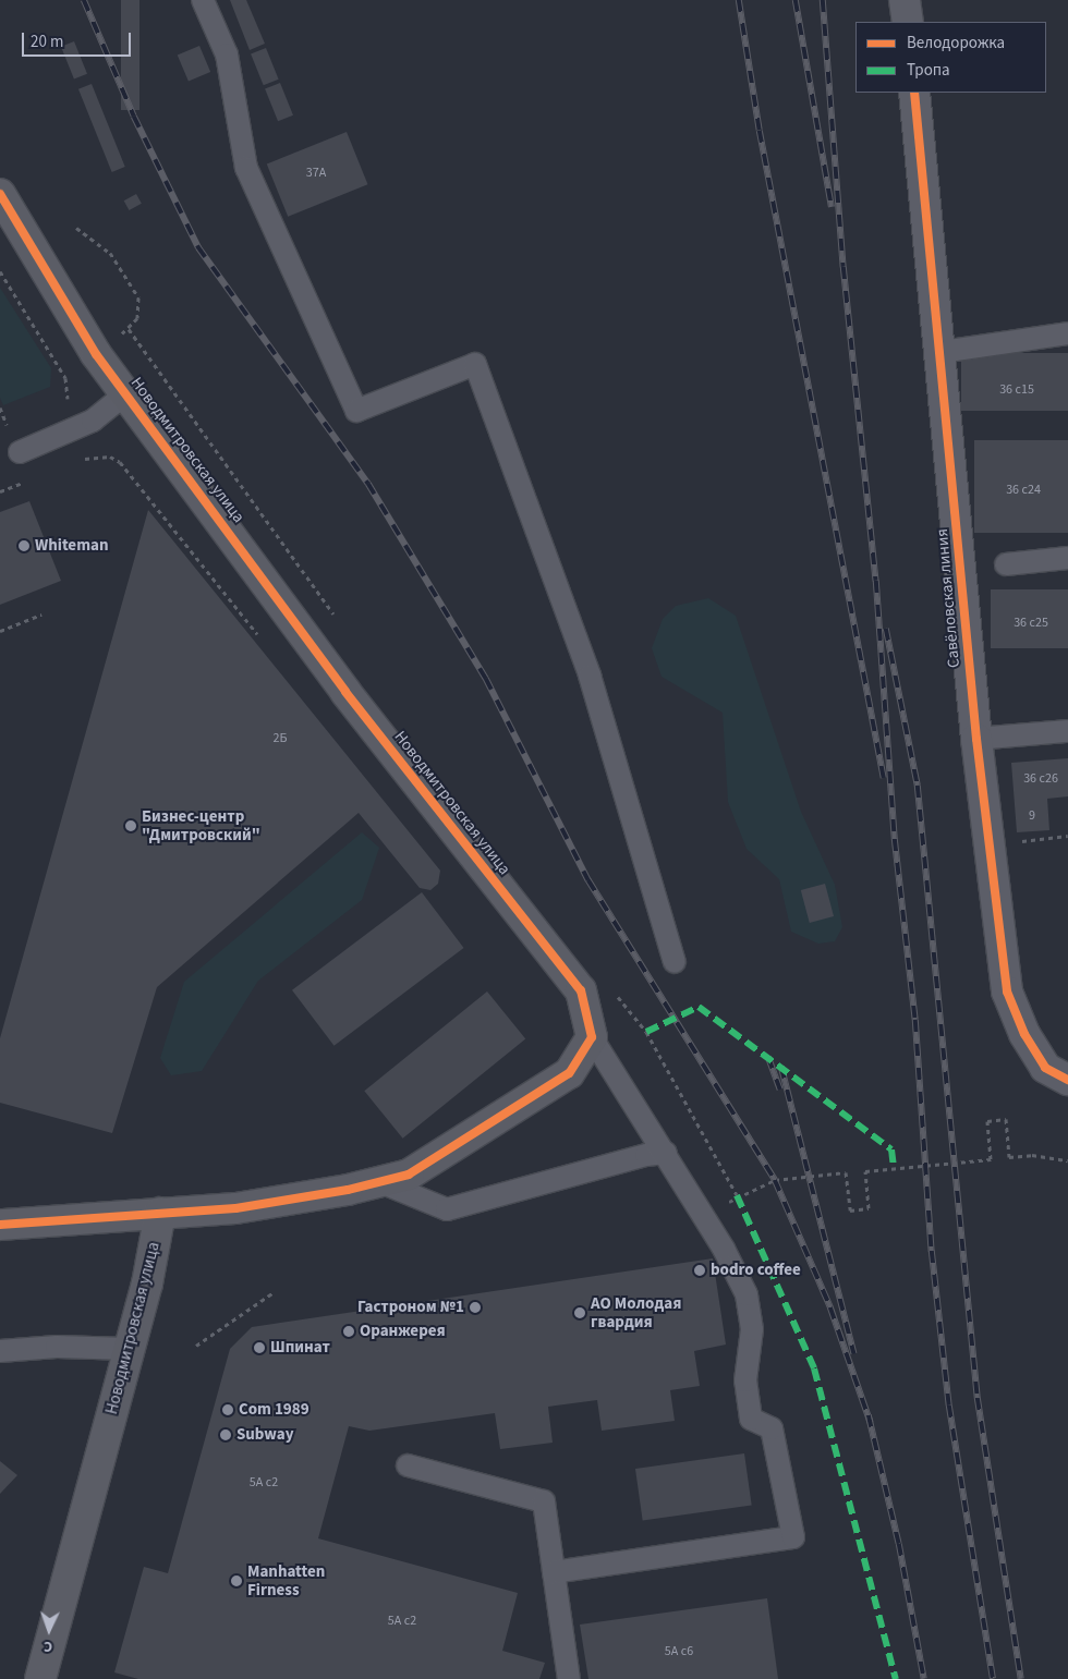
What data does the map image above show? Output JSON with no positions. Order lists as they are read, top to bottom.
{
  "streets": {
    "street": ["Новодмитровская улица", "Савёловская линия"]
  },
  "places": [
    "Whiteman",
    "Бизнес-центр \"Дмитровский\"",
    "bodro coffee",
    "Гастроном №1",
    "АО Молодая гвардия",
    "Оранжерея",
    "Шпинат",
    "Com 1989",
    "Subway",
    "Manhatten Firness"
  ],
  "house_numbers": [
    "37А",
    "36 с15",
    "36 с24",
    "36 с25",
    "2Б",
    "36 с26",
    "9",
    "5А с2",
    "5А с2",
    "5А с6"
  ],
  "legend": ["Велодорожка", "Тропа"],
  "scale_bar": "20 m",
  "north": "bottom"
}
